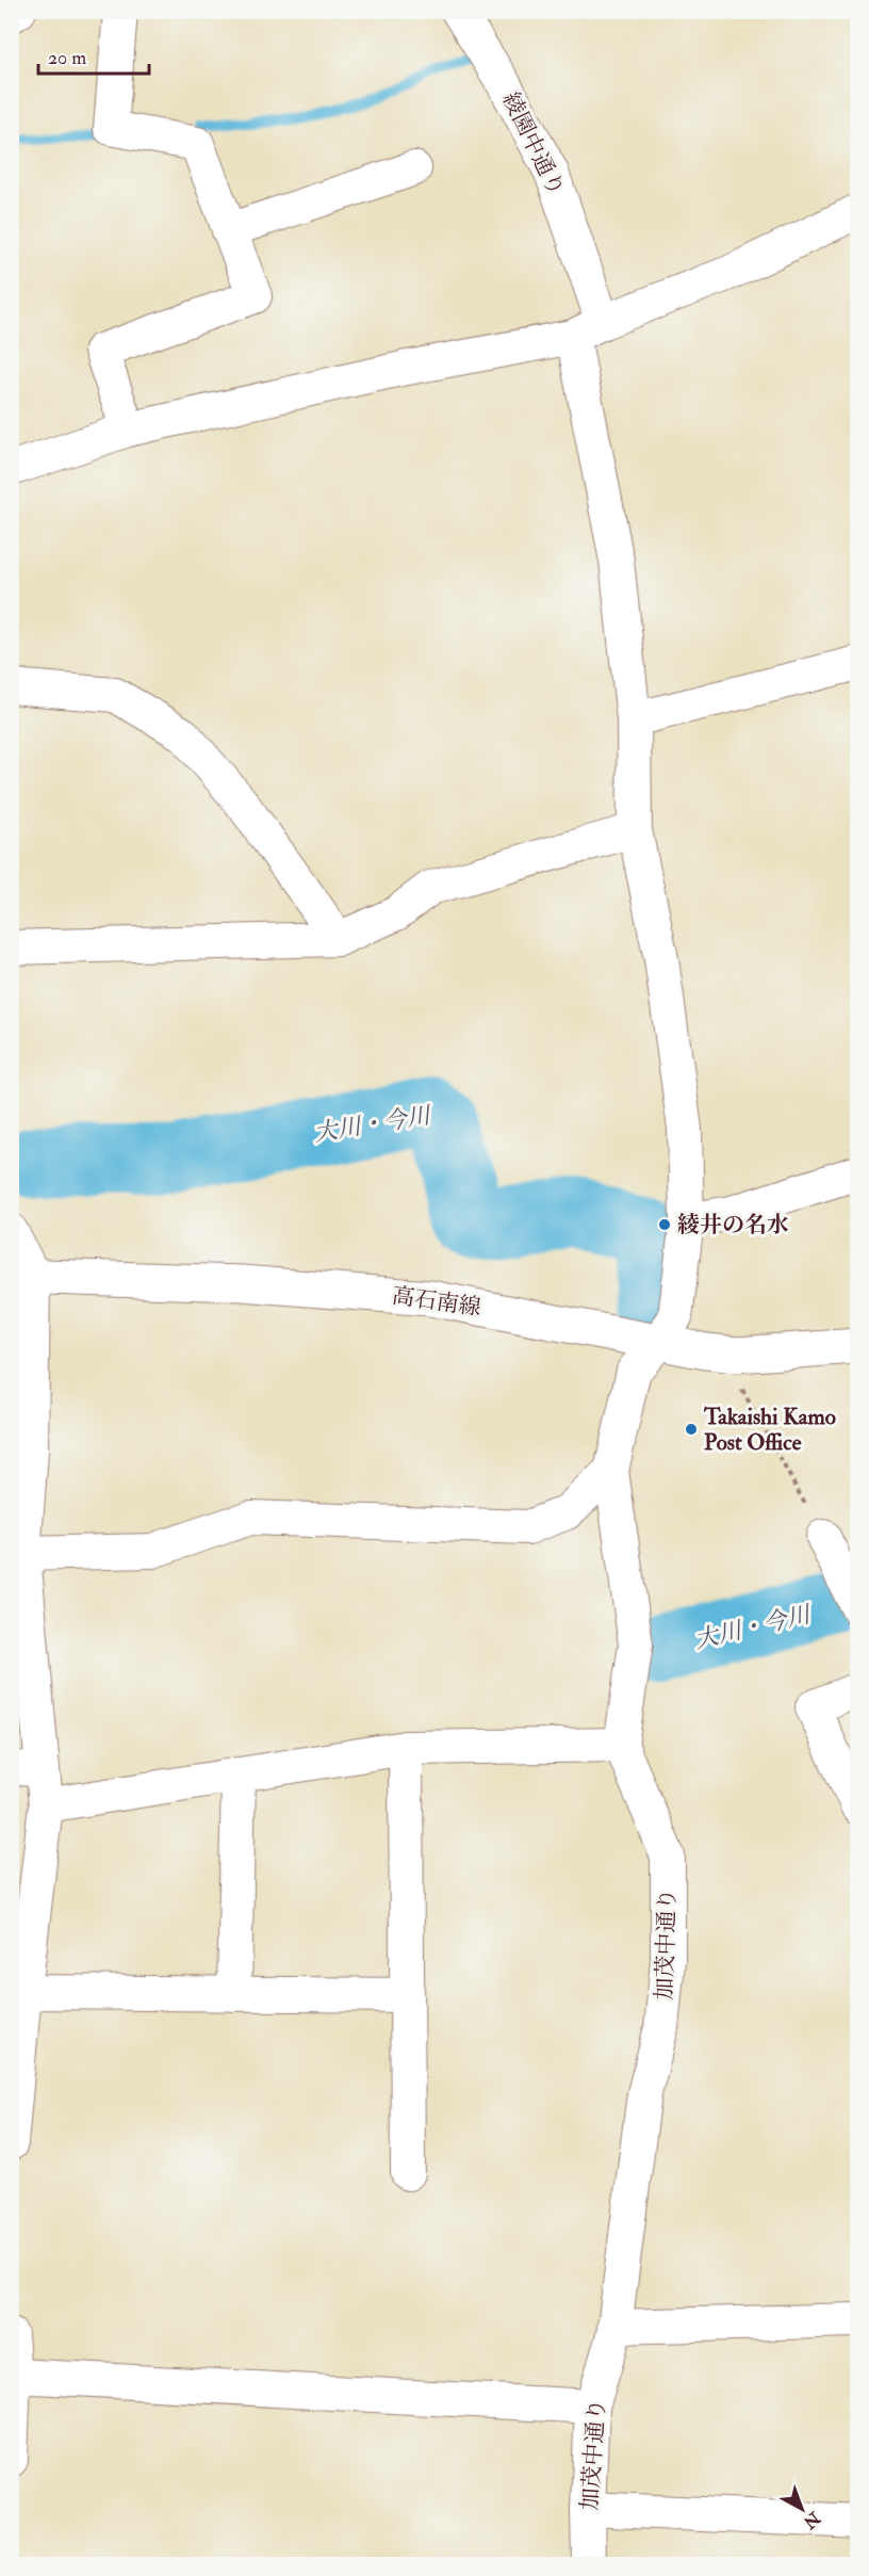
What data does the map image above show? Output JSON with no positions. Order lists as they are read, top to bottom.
{
  "streets": {
    "street": ["綾園中通り", "高石南線", "加茂中通り"]
  },
  "crossings": [
    ["綾園中通り", "高石南線"]
  ],
  "water": ["大川・今川"],
  "places": ["綾井の名水", "Takaishi Kamo Post Office"],
  "scale_bar": "20 m",
  "north": "bottom right"
}
